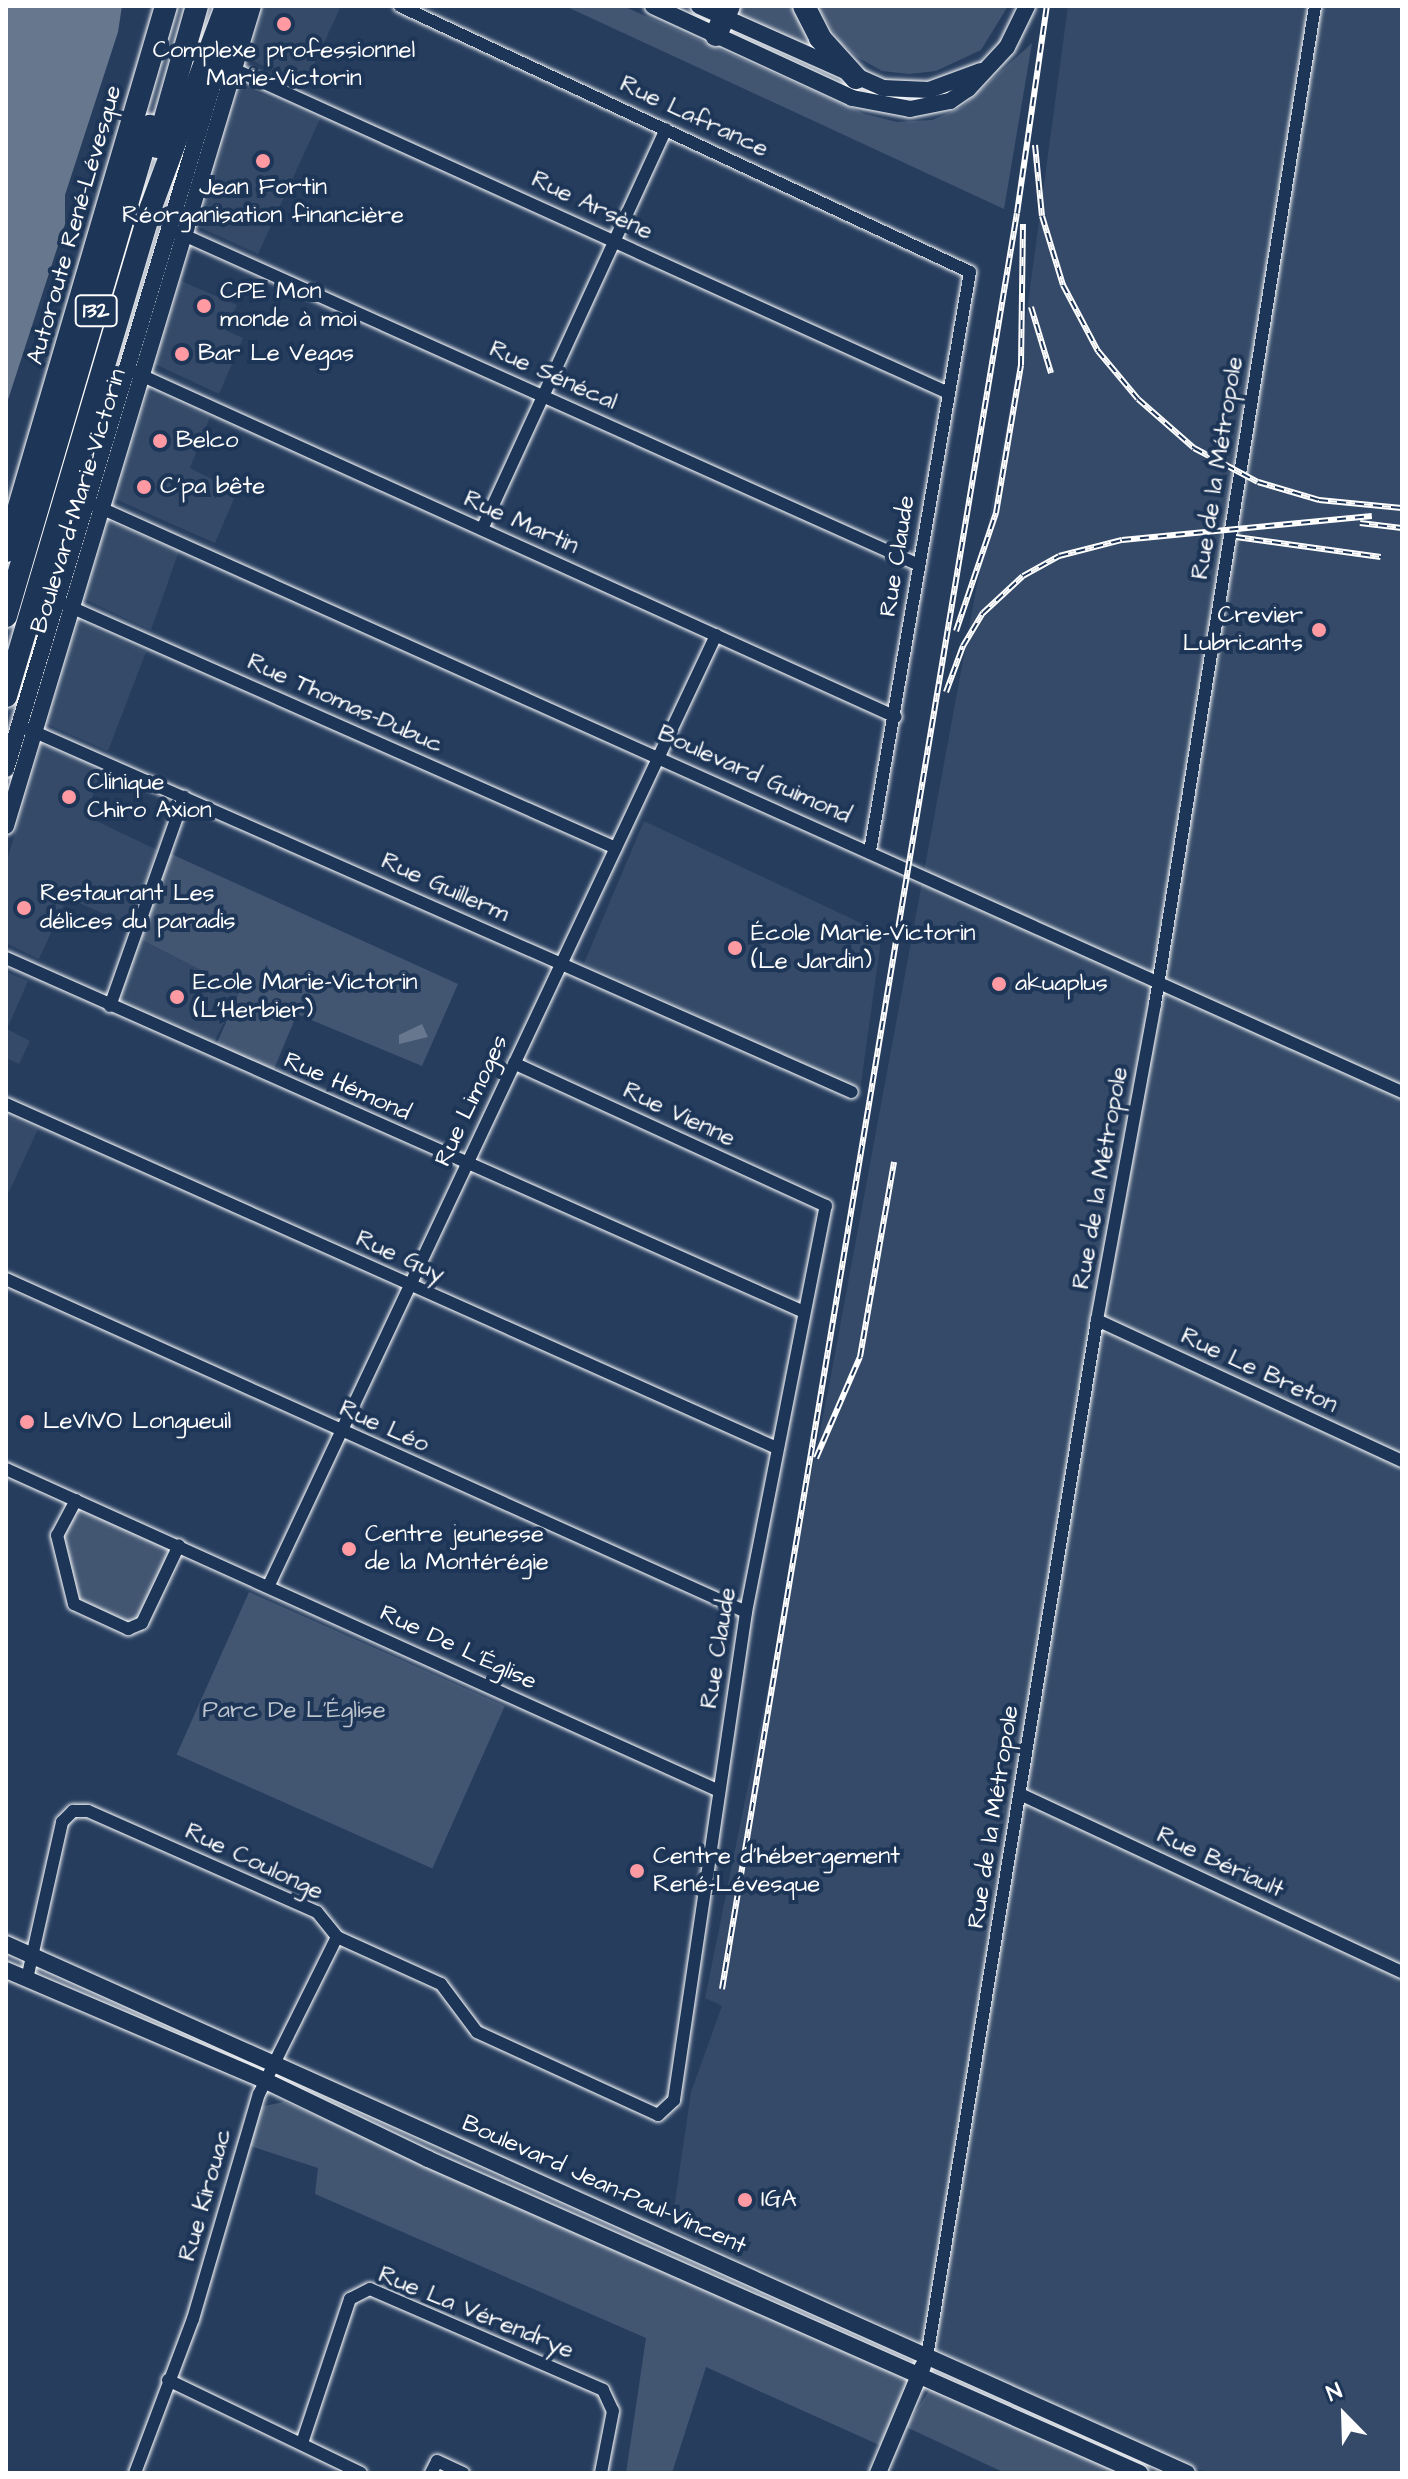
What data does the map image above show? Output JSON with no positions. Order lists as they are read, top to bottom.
{
  "streets": {
    "highway": ["Autoroute René-Lévesque", "132"],
    "street": [
      "Rue Lafrance",
      "Rue Arsène",
      "Rue Sénécal",
      "Rue de la Métropole",
      "Boulevard Marie-Victorin",
      "Rue Martin",
      "Rue Claude",
      "Rue Thomas-Dubuc",
      "Boulevard Guimond",
      "Rue Guillerm",
      "Rue Hémond",
      "Rue Limoges",
      "Rue Vienne",
      "Rue Guy",
      "Rue Le Breton",
      "Rue Léo",
      "Rue De L'Église",
      "Rue Coulonge",
      "Rue Bériault",
      "Boulevard Jean-Paul-Vincent",
      "Rue Kirouac",
      "Rue La Vérendrye"
    ]
  },
  "crossings": [
    ["Rue Lafrance", "Rue Claude"],
    ["Rue Arsène", "Boulevard Marie-Victorin"],
    ["Rue Arsène", "Rue Claude"],
    ["Rue Sénécal", "Boulevard Marie-Victorin"],
    ["Rue Sénécal", "Rue Claude"],
    ["Rue de la Métropole", "Boulevard Guimond"],
    ["Rue de la Métropole", "Rue Le Breton"],
    ["Rue de la Métropole", "Rue Bériault"],
    ["Rue de la Métropole", "Boulevard Jean-Paul-Vincent"],
    ["Boulevard Marie-Victorin", "Rue Martin"],
    ["Boulevard Marie-Victorin", "Rue Thomas-Dubuc"],
    ["Boulevard Marie-Victorin", "Boulevard Guimond"],
    ["Boulevard Marie-Victorin", "Rue Guillerm"],
    ["Rue Martin", "Rue Claude"],
    ["Rue Martin", "Rue Limoges"],
    ["Rue Claude", "Boulevard Guimond"],
    ["Rue Claude", "Rue Hémond"],
    ["Rue Claude", "Rue Vienne"],
    ["Rue Claude", "Rue Guy"],
    ["Rue Claude", "Rue Léo"],
    ["Rue Claude", "Rue De L'Église"],
    ["Rue Claude", "Rue Coulonge"],
    ["Rue Thomas-Dubuc", "Rue Limoges"],
    ["Boulevard Guimond", "Rue Limoges"],
    ["Rue Guillerm", "Rue Limoges"],
    ["Rue Hémond", "Rue Limoges"],
    ["Rue Limoges", "Rue Vienne"],
    ["Rue Limoges", "Rue Guy"],
    ["Rue Limoges", "Rue Léo"],
    ["Rue Limoges", "Rue De L'Église"],
    ["Rue Coulonge", "Boulevard Jean-Paul-Vincent"],
    ["Rue Coulonge", "Rue Kirouac"],
    ["Boulevard Jean-Paul-Vincent", "Rue Kirouac"]
  ],
  "parks": ["Parc De L'Église"],
  "places": [
    "Complexe professionnel Marie-Victorin",
    "Jean Fortin Réorganisation financière",
    "CPE Mon monde à moi",
    "Bar Le Vegas",
    "Belco",
    "C'pa bête",
    "Crevier Lubricants",
    "Clinique Chiro Axion",
    "Restaurant Les délices du paradis",
    "École Marie-Victorin (Le Jardin)",
    "akuaplus",
    "Ecole Marie-Victorin (L'Herbier)",
    "LeVIVO Longueuil",
    "Centre jeunesse de la Montérégie",
    "Centre d'hébergement René-Lévesque",
    "IGA"
  ],
  "north": "top left"
}
